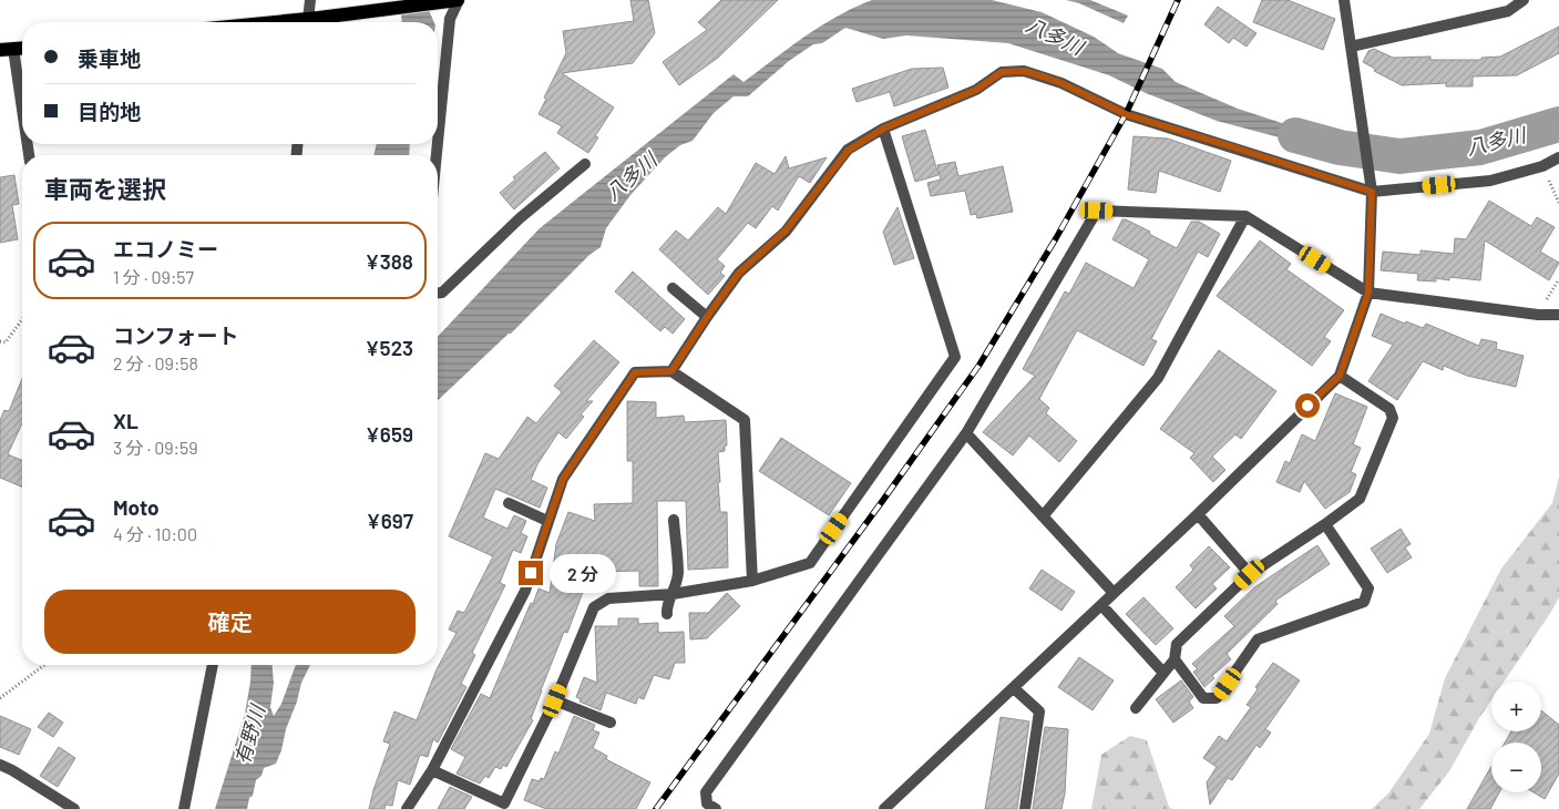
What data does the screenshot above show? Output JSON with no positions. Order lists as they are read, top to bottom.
{
  "water": ["八多川", "有野川"],
  "page": {
    "banner": ["乗車地", "目的地"],
    "heading": "車両を選択",
    "list": [
      {
        "name": "エコノミー",
        "note": "1 分 · 09:57",
        "value": "¥388"
      },
      {
        "name": "コンフォート",
        "note": "2 分 · 09:58",
        "value": "¥523"
      },
      {
        "name": "XL",
        "note": "3 分 · 09:59",
        "value": "¥659"
      },
      {
        "name": "Moto",
        "note": "4 分 · 10:00",
        "value": "¥697"
      }
    ],
    "bubble": "2 分",
    "buttons": "確定",
    "map_buttons": ["+", "−"]
  }
}
